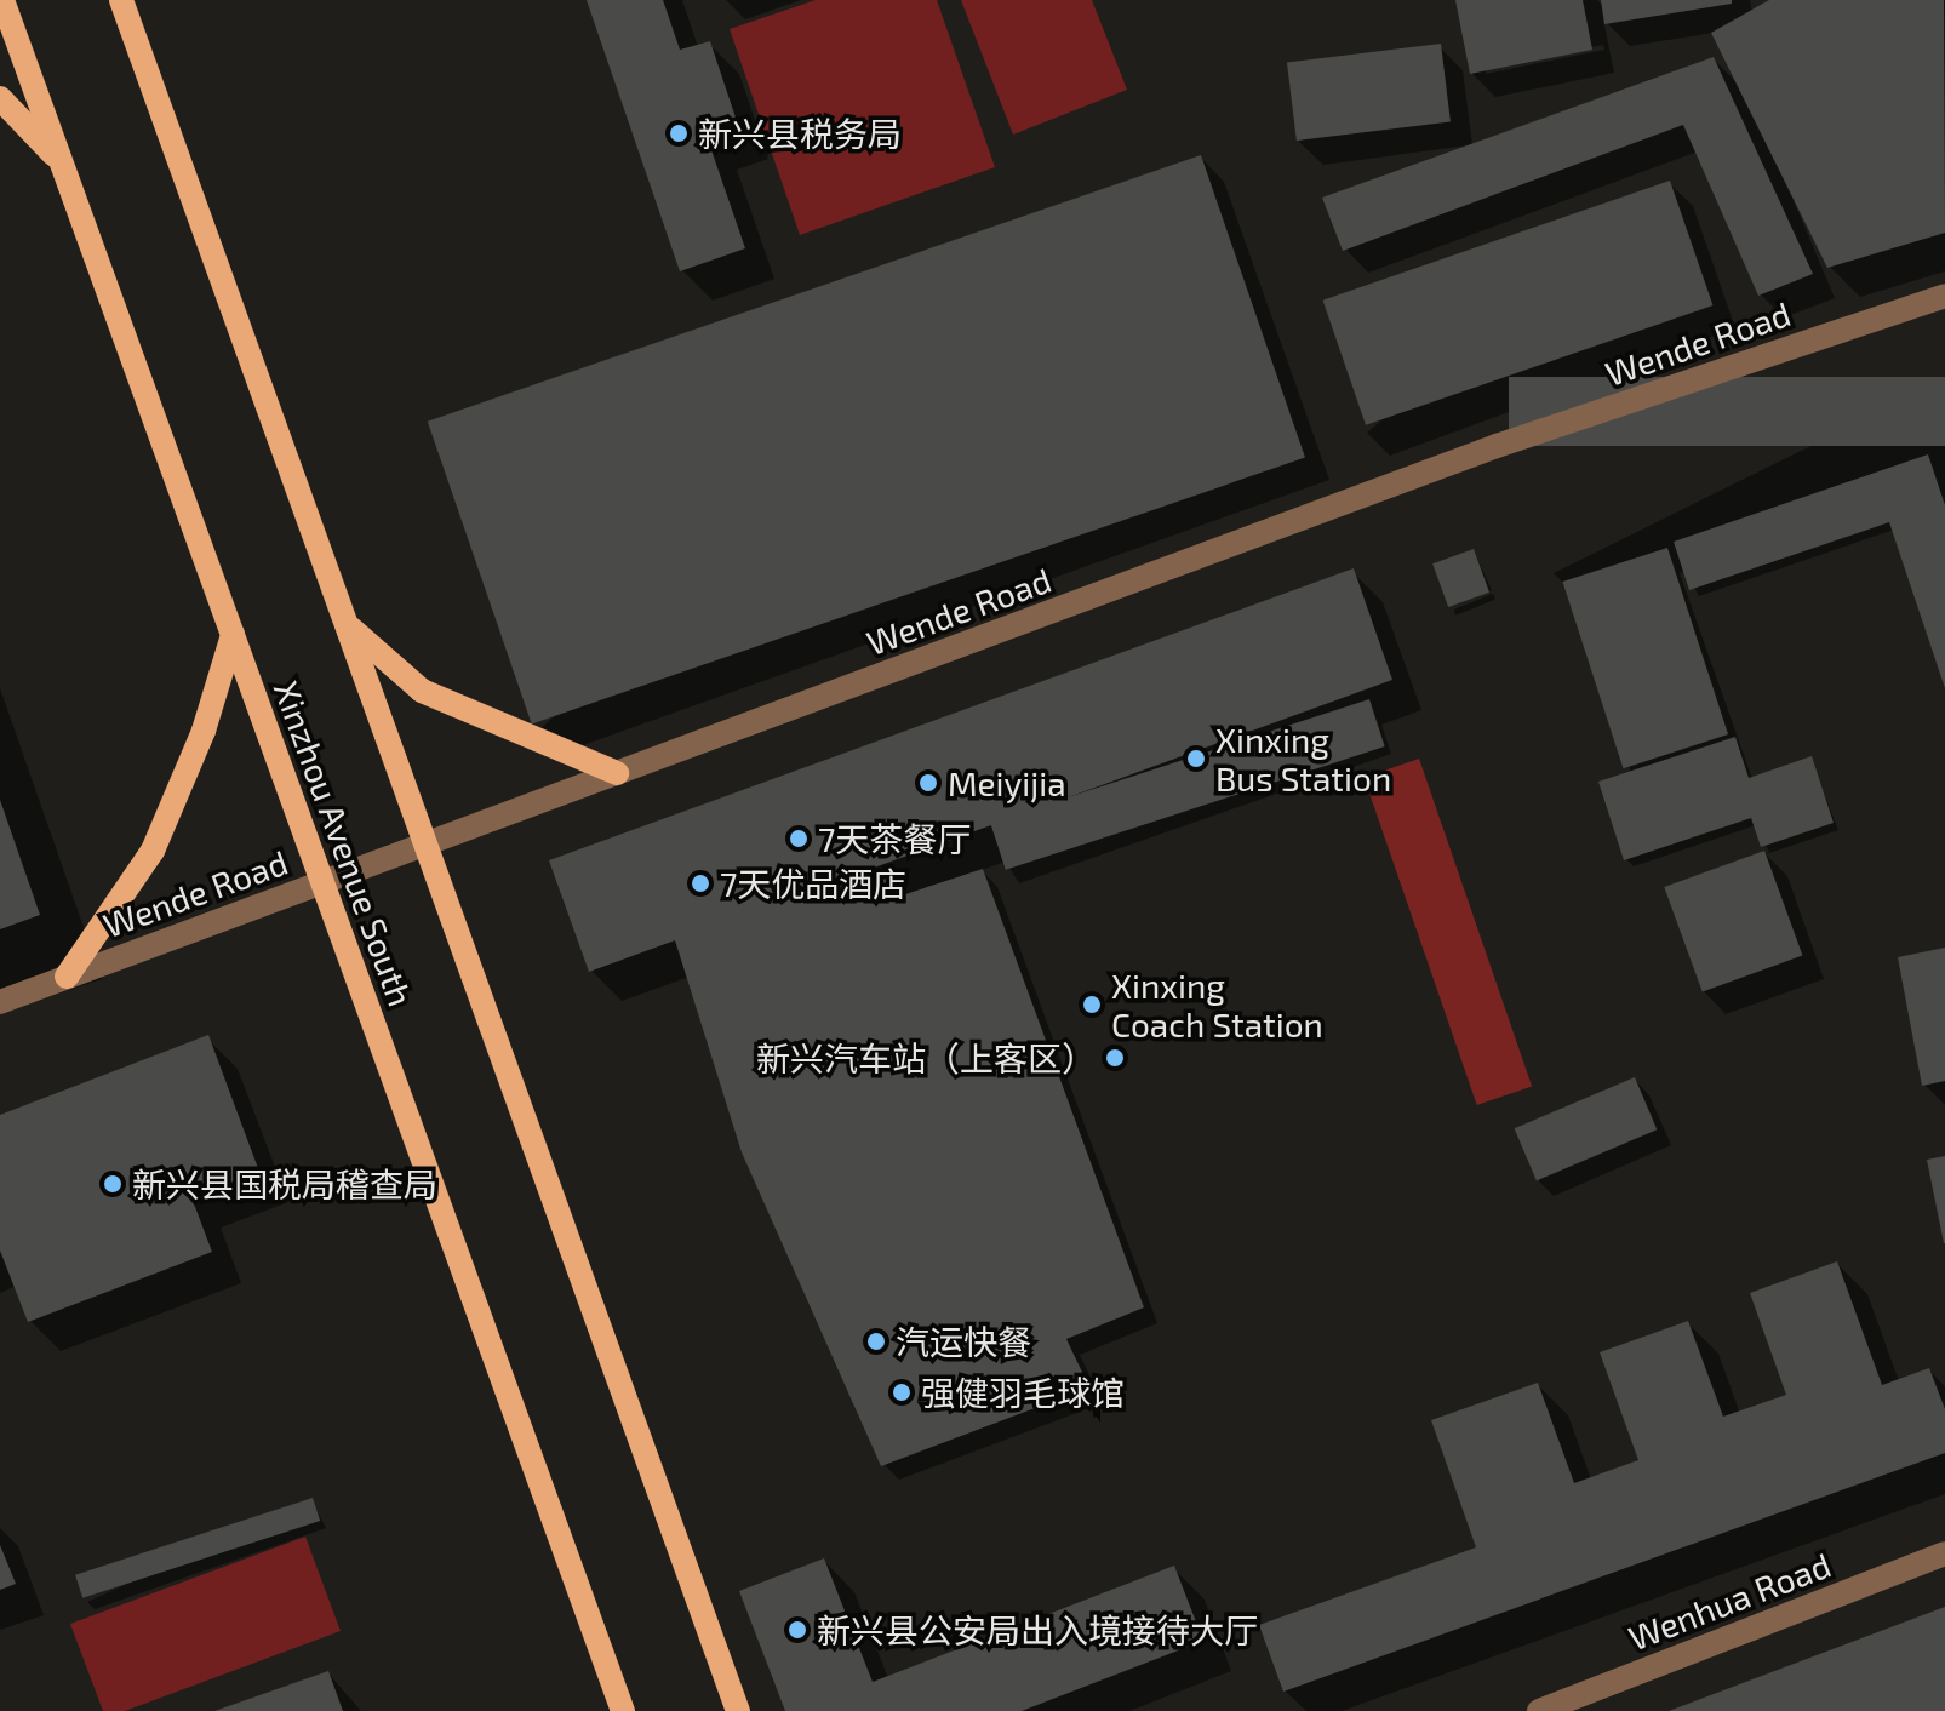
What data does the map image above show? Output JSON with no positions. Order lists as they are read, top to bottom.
{
  "streets": {
    "main road": ["Xinzhou Avenue South"],
    "street": ["Wende Road", "Wenhua Road"]
  },
  "crossings": [
    ["Wende Road", "Xinzhou Avenue South"]
  ],
  "places": [
    "新兴县税务局",
    "Xinxing Bus Station",
    "Meiyijia",
    "7天茶餐厅",
    "7天优品酒店",
    "Xinxing Coach Station",
    "新兴汽车站（上客区）",
    "新兴县国税局稽查局",
    "汽运快餐",
    "强健羽毛球馆",
    "新兴县公安局出入境接待大厅"
  ]
}
